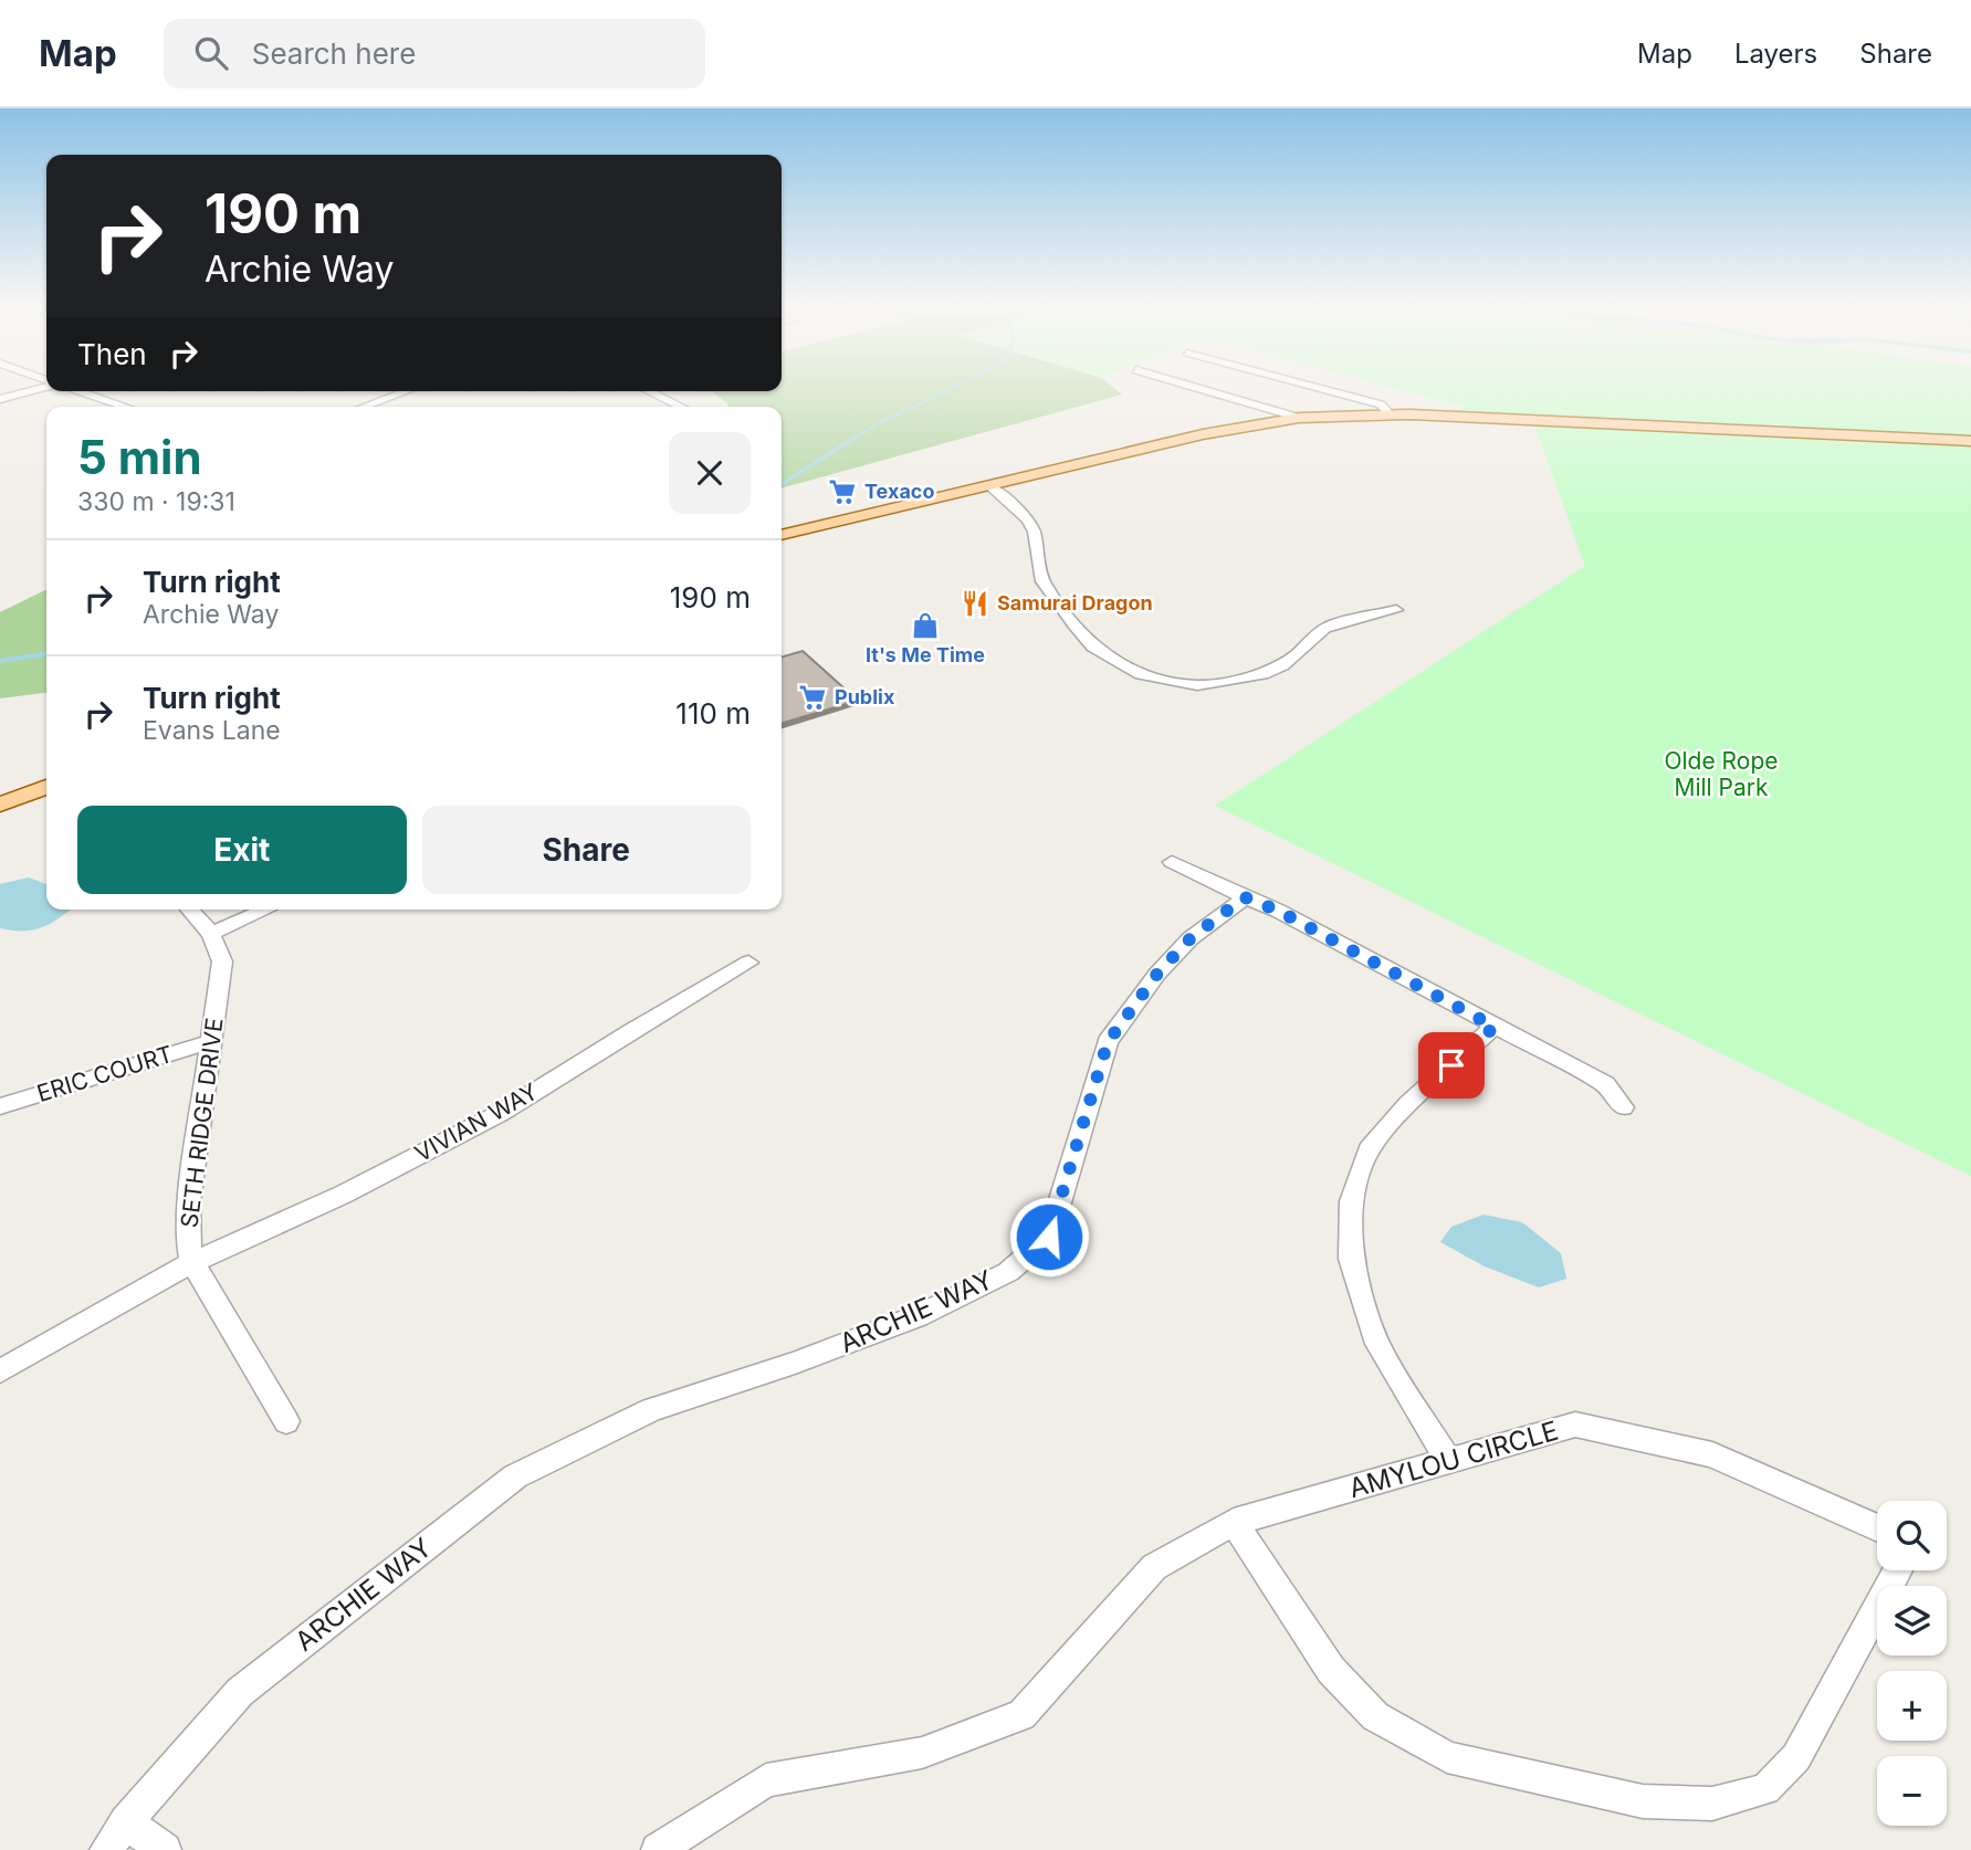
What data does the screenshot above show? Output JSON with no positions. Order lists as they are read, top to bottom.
{
  "streets": {
    "street": [
      "ERIC COURT",
      "SETH RIDGE DRIVE",
      "VIVIAN WAY",
      "ARCHIE WAY",
      "AMYLOU CIRCLE"
    ]
  },
  "crossings": [
    ["ERIC COURT", "SETH RIDGE DRIVE"],
    ["SETH RIDGE DRIVE", "VIVIAN WAY"]
  ],
  "parks": ["Olde Rope Mill Park"],
  "places": {
    "supermarket": ["Texaco", "Publix"],
    "restaurant": ["Samurai Dragon"],
    "shop": ["It's Me Time"]
  },
  "page": {
    "header": "Map",
    "search": "Search here",
    "nav": ["Map", "Layers", "Share"],
    "turn": ["190 m", "Archie Way"],
    "then": "Then",
    "heading": ["5 min", "330 m · 19:31"],
    "list": [
      {
        "name": "Turn right",
        "note": "Archie Way",
        "value": "190 m"
      },
      {
        "name": "Turn right",
        "note": "Evans Lane",
        "value": "110 m"
      }
    ],
    "buttons": ["Exit", "Share"],
    "map_buttons": ["+", "−"]
  }
}
